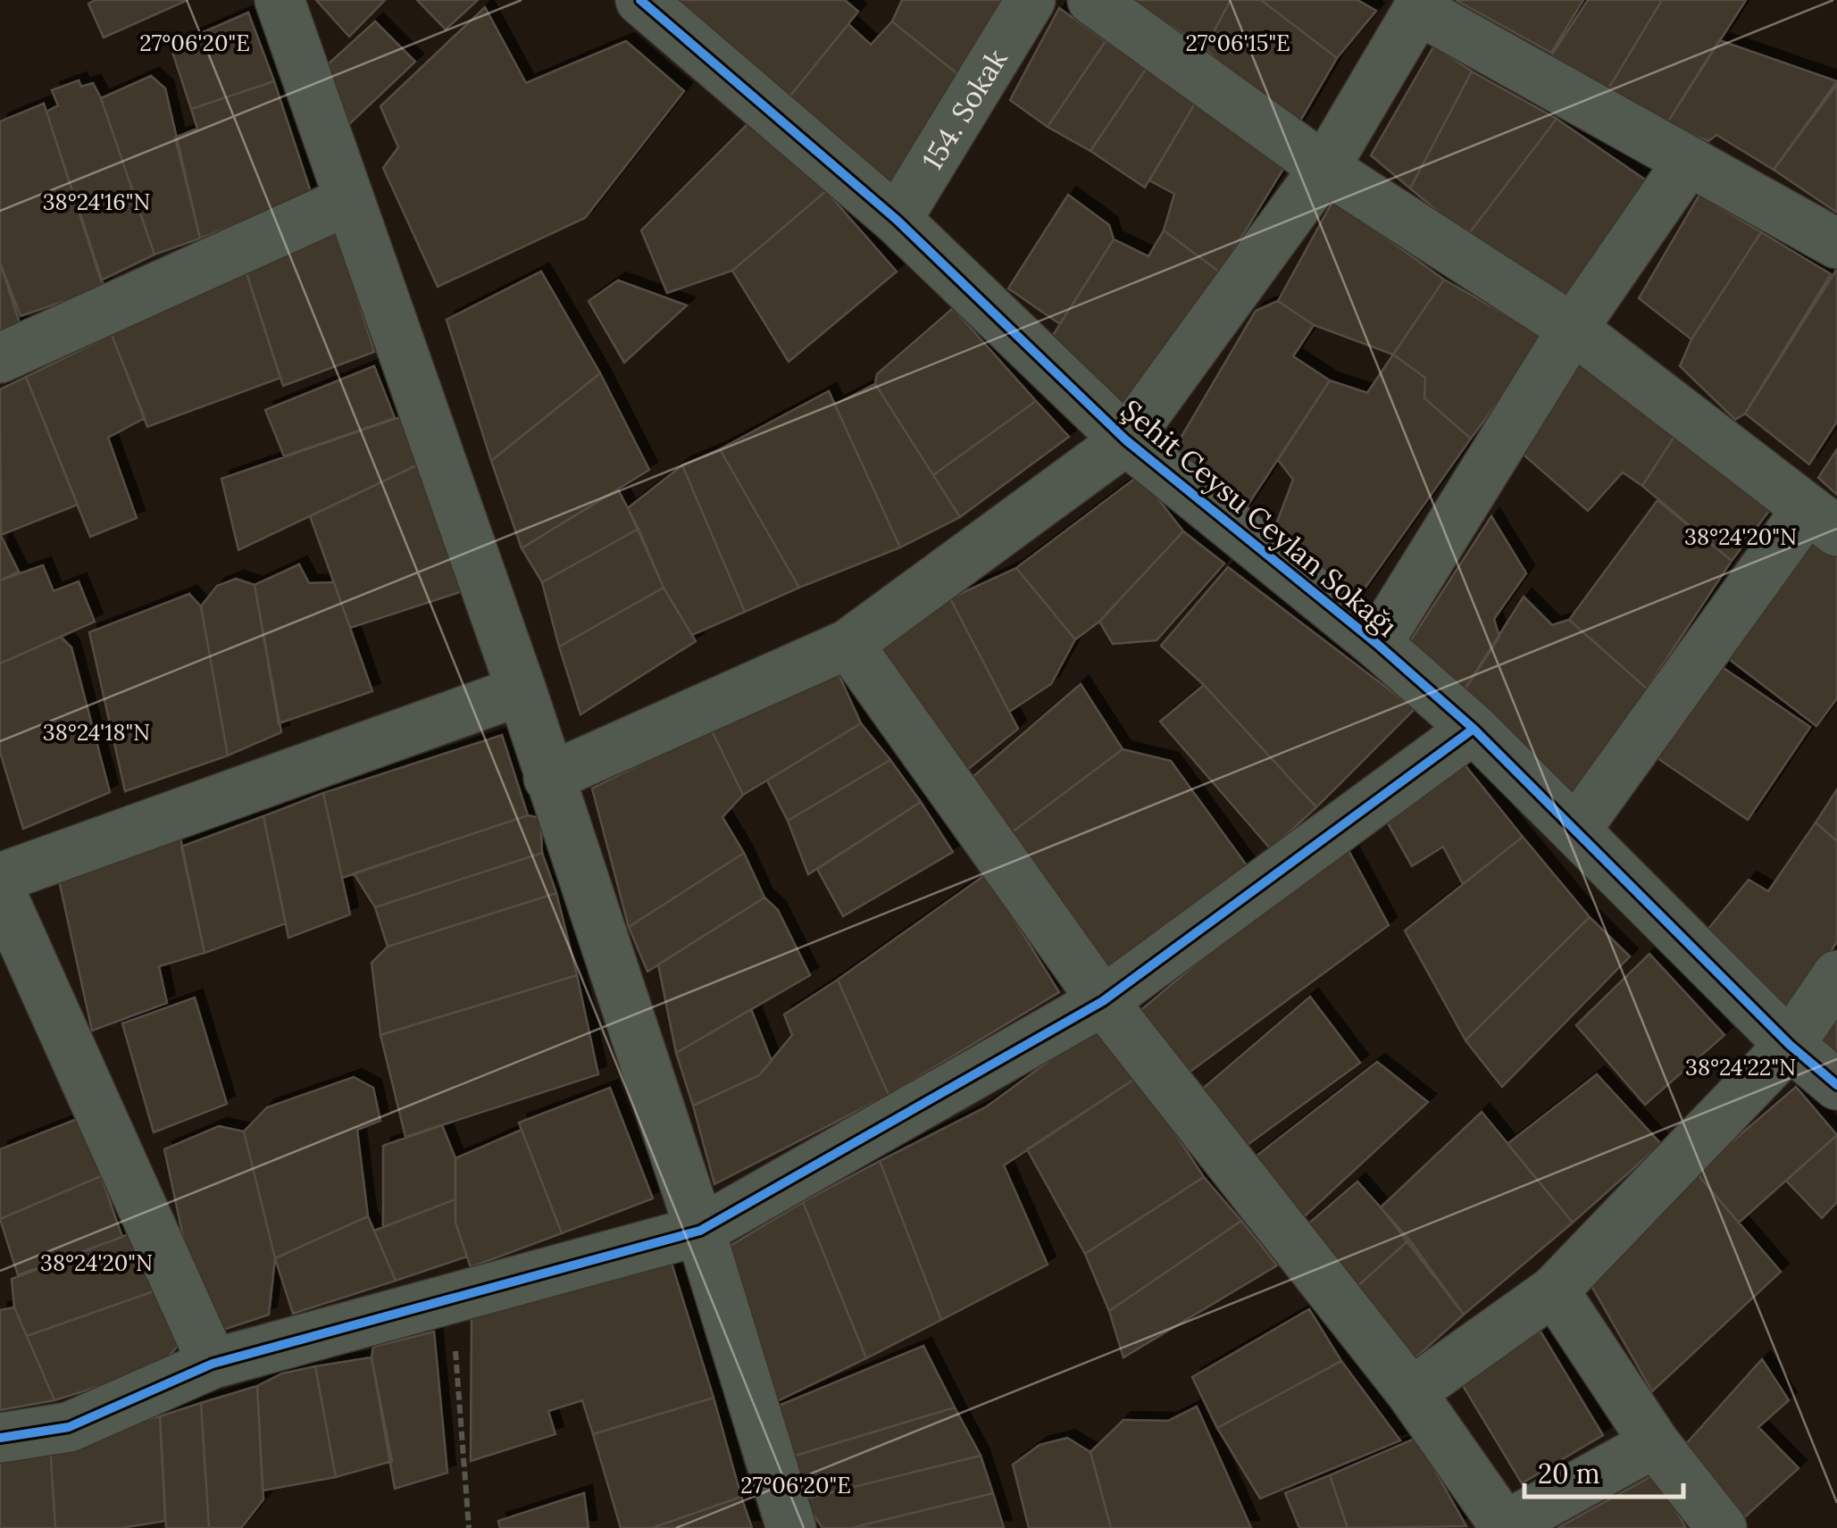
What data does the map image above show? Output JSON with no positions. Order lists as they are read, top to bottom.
{
  "streets": {
    "street": ["154. Sokak", "Şehit Ceysu Ceylan Sokağı"]
  },
  "crossings": [
    ["154. Sokak", "Şehit Ceysu Ceylan Sokağı"]
  ],
  "scale_bar": "20 m",
  "coordinates": [
    "27°06'20\"E",
    "27°06'15\"E",
    "38°24'16\"N",
    "38°24'20\"N",
    "38°24'18\"N",
    "38°24'22\"N"
  ]
}
